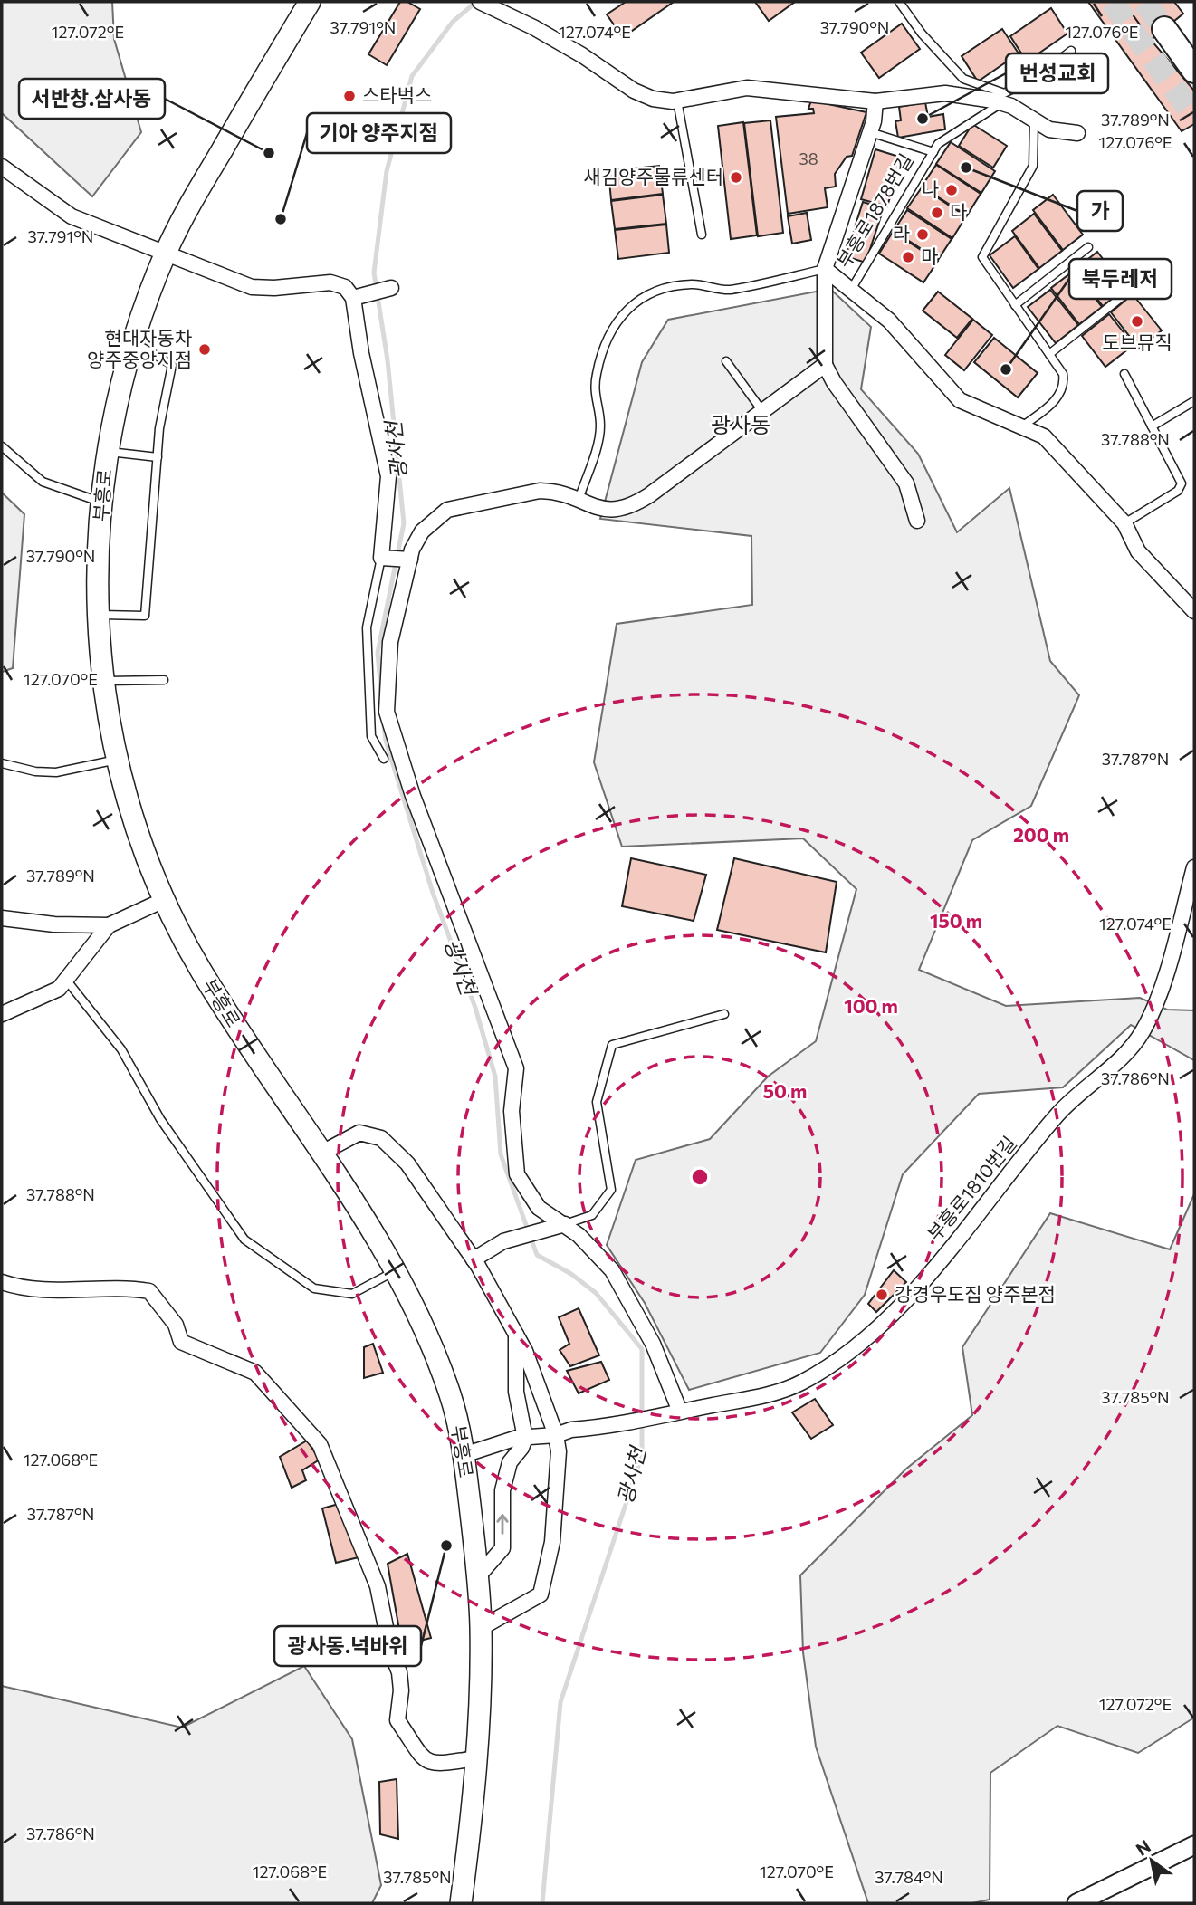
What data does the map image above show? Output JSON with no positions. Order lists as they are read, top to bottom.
{
  "streets": {
    "main road": ["부흥로"],
    "street": ["부흥로1878번길", "부흥로1810번길"]
  },
  "districts": ["광사동"],
  "water": ["광사천"],
  "places": [
    "스타벅스",
    "번성교회",
    "서반창.삽사동",
    "가",
    "새김양주물류센터",
    "나",
    "다",
    "기아 양주지점",
    "라",
    "마",
    "도브뮤직",
    "현대자동차 양주중앙지점",
    "북두레저",
    "강경우도집 양주본점",
    "광사동.넉바위"
  ],
  "house_numbers": ["38"],
  "north": "top left",
  "coordinates": [
    "37.791°N",
    "37.790°N",
    "127.076°E",
    "127.072°E",
    "127.074°E",
    "37.789°N",
    "37.788°N",
    "127.070°E",
    "37.787°N",
    "37.786°N",
    "37.785°N",
    "127.068°E",
    "37.784°N"
  ],
  "rings": [
    "200 m",
    "150 m",
    "100 m",
    "50 m"
  ]
}
